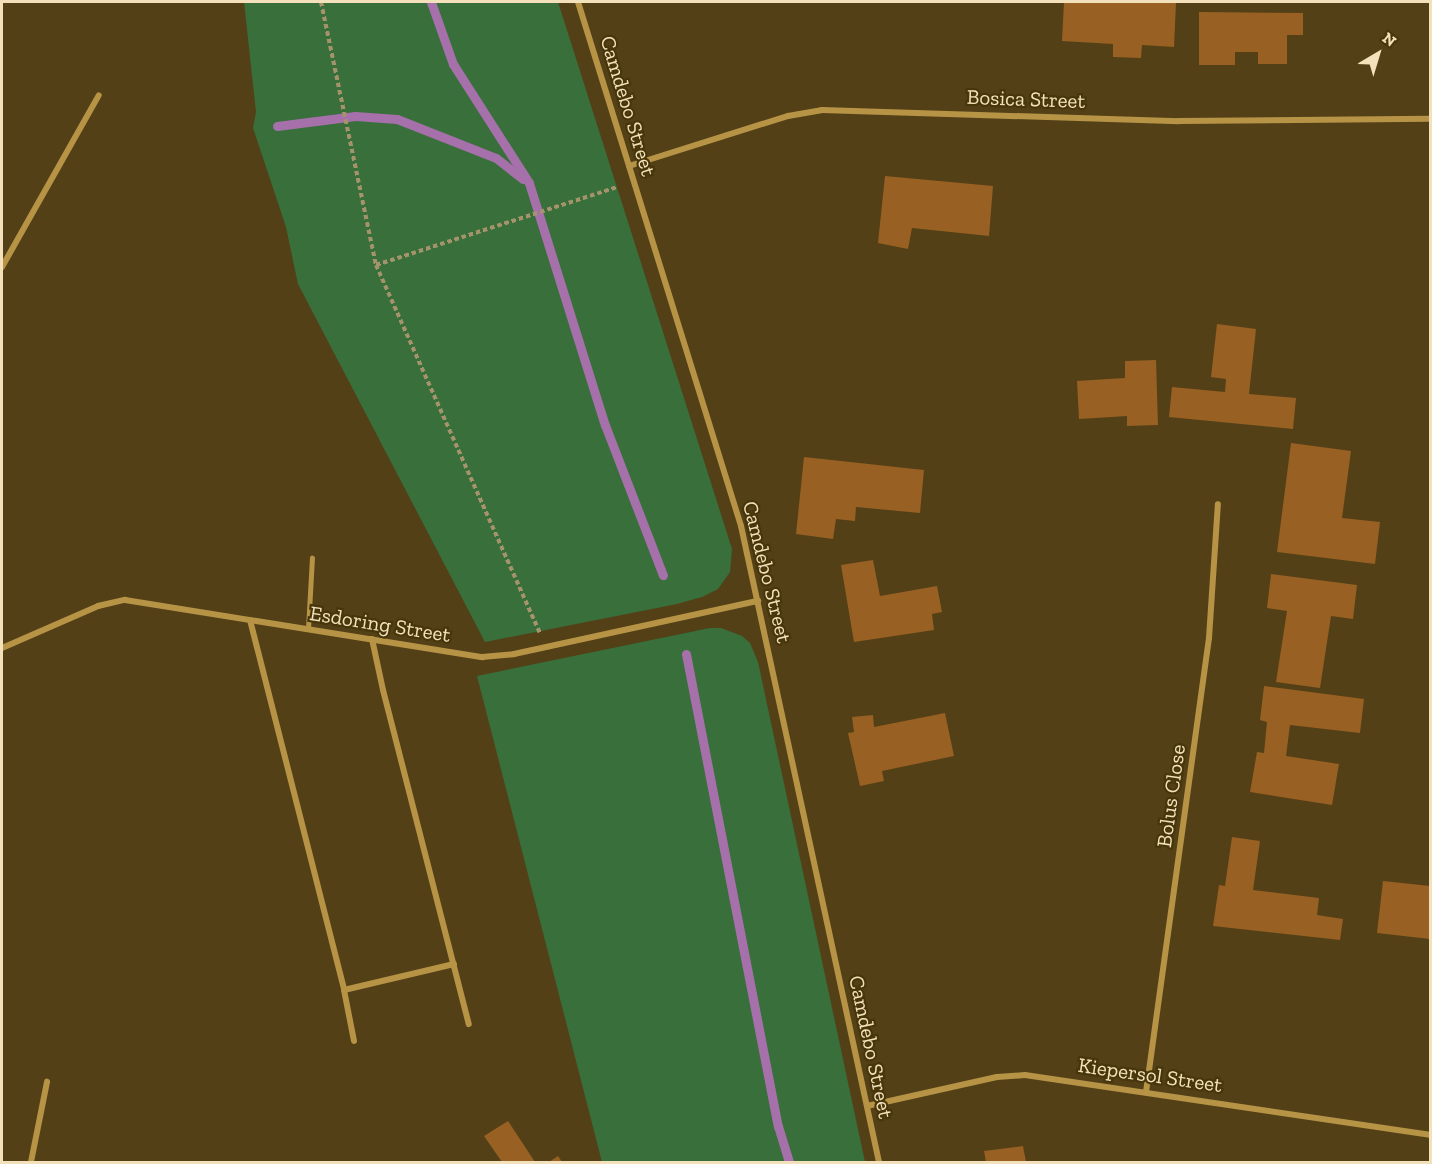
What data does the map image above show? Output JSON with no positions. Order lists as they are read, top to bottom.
{
  "streets": {
    "street": [
      "Bosica Street",
      "Camdebo Street",
      "Esdoring Street",
      "Bolus Close",
      "Kiepersol Street"
    ]
  },
  "crossings": [
    ["Bosica Street", "Camdebo Street"],
    ["Camdebo Street", "Esdoring Street"],
    ["Camdebo Street", "Kiepersol Street"],
    ["Bolus Close", "Kiepersol Street"]
  ],
  "north": "top right"
}
